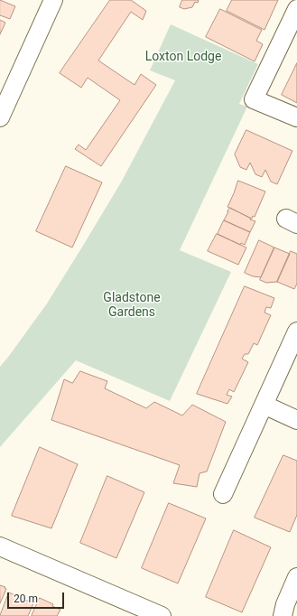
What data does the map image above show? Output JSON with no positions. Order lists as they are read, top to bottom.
{
  "parks": ["Loxton Lodge", "Gladstone Gardens"],
  "scale_bar": "20 m"
}
